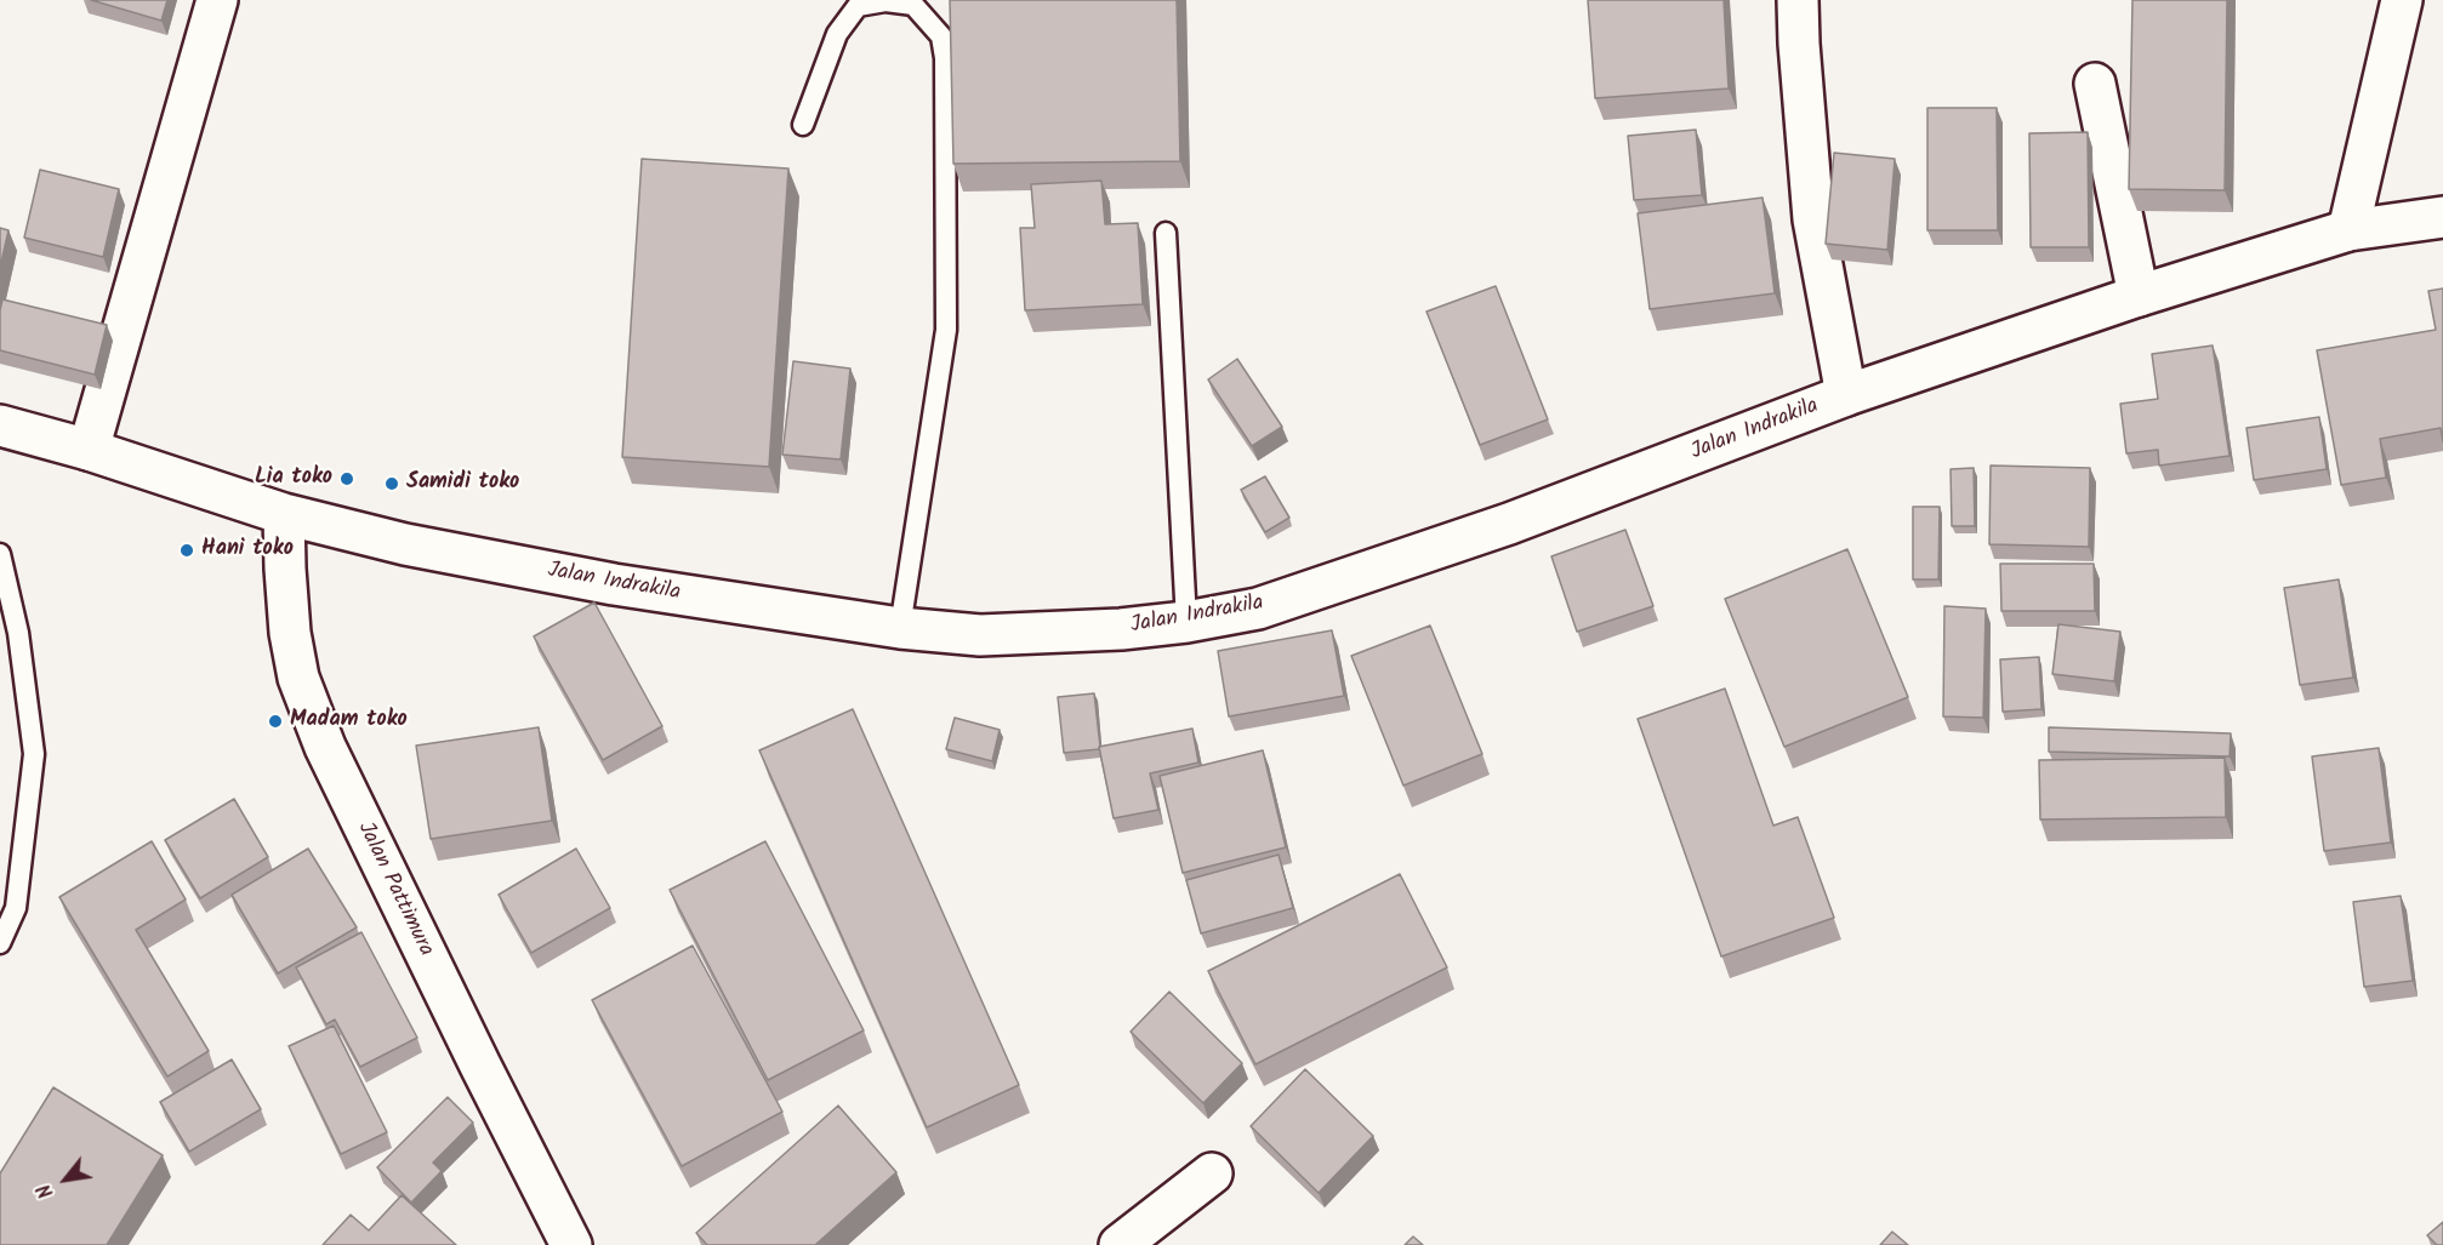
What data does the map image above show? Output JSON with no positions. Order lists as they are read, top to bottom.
{
  "streets": {
    "street": ["Jalan Indrakila", "Jalan Pattimura"]
  },
  "crossings": [
    ["Jalan Indrakila", "Jalan Pattimura"]
  ],
  "places": [
    "Lia toko",
    "Samidi toko",
    "Hani toko",
    "Madam toko"
  ],
  "north": "bottom left"
}
